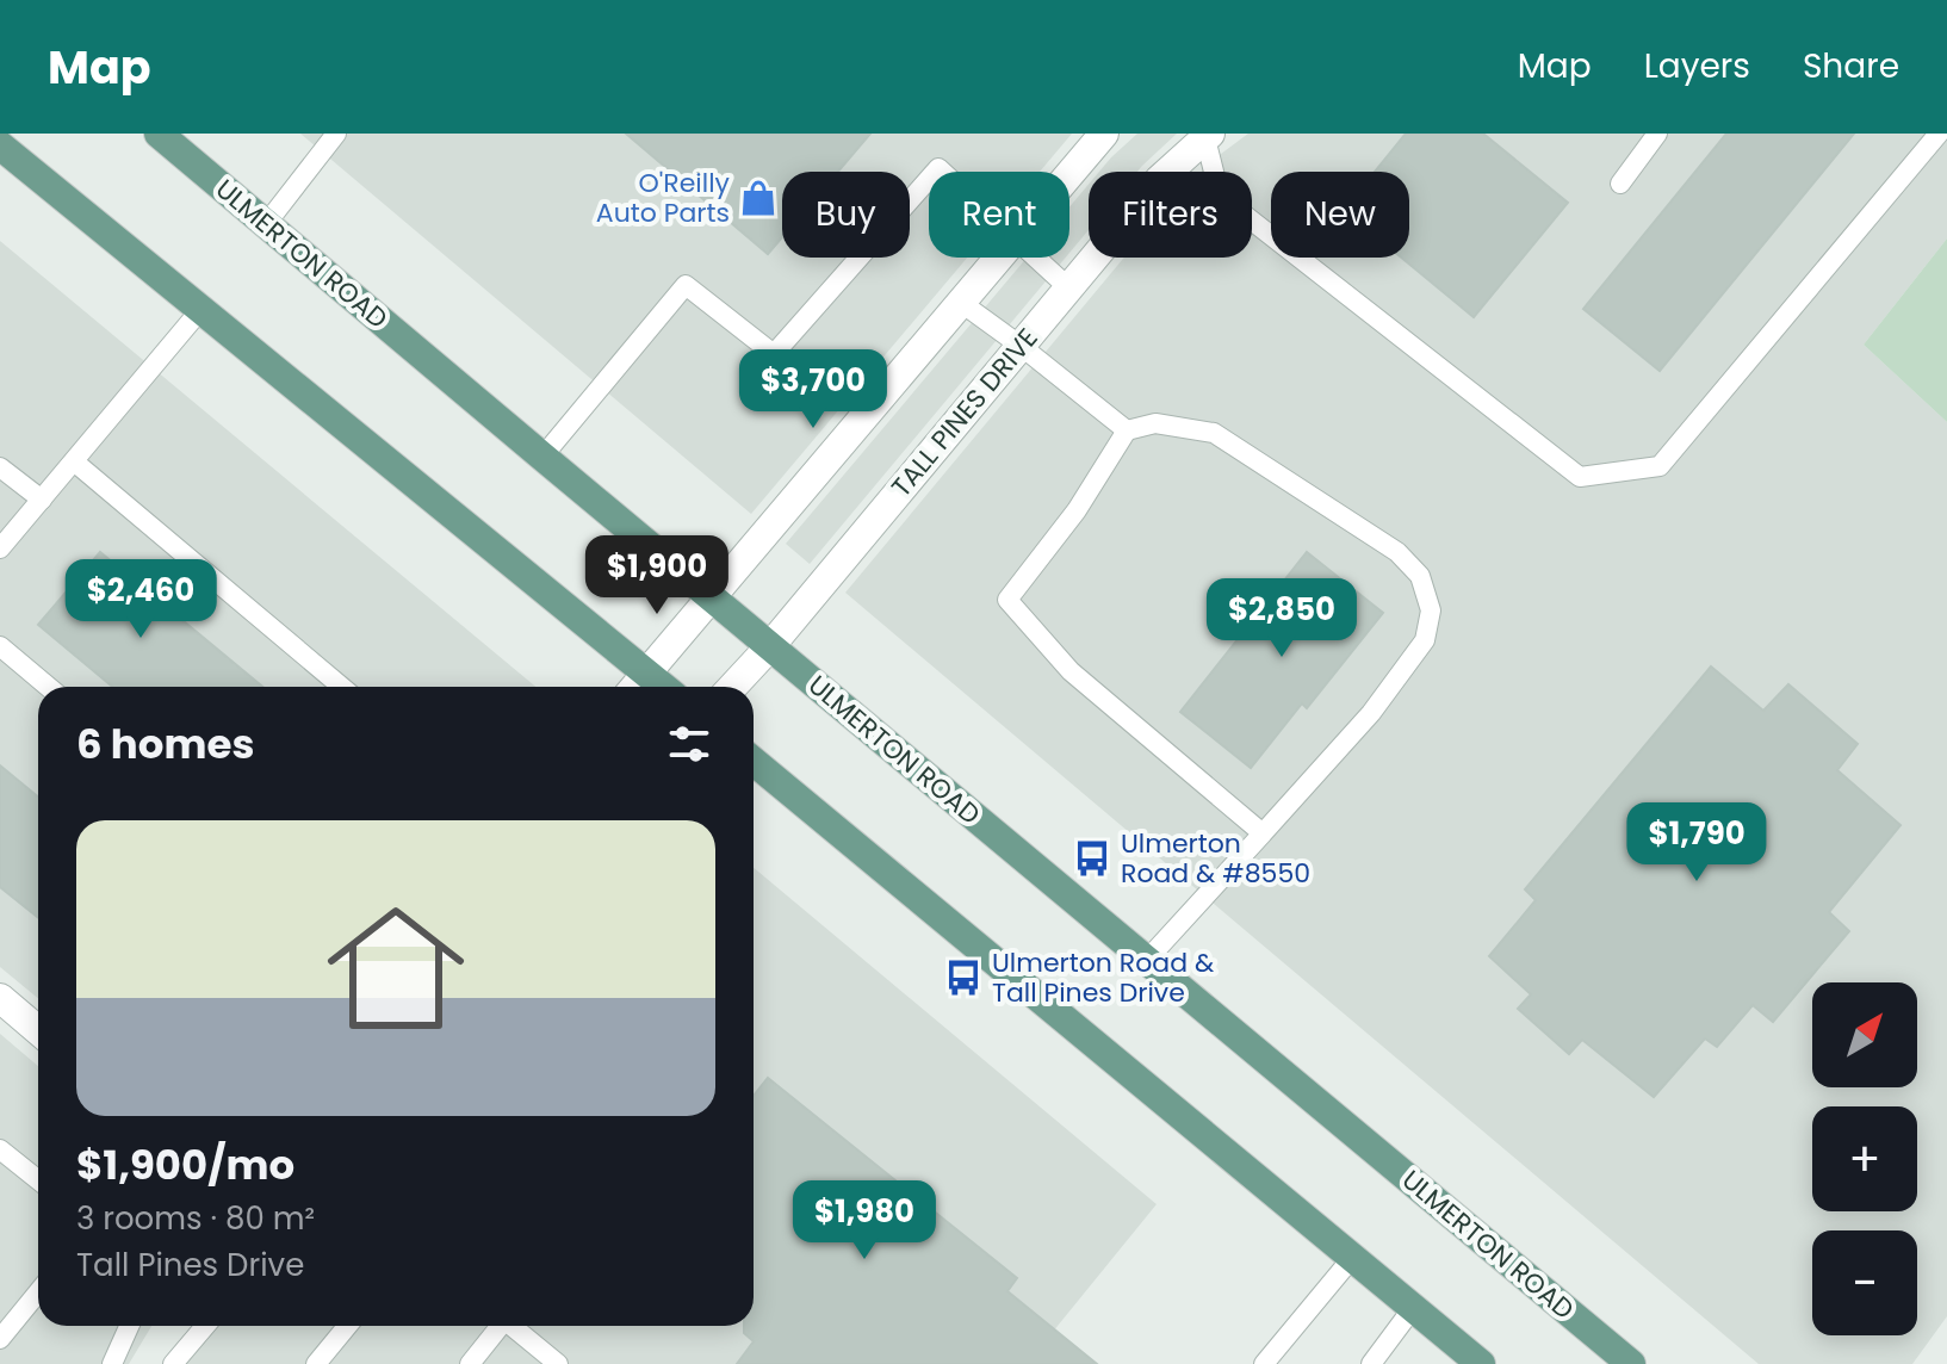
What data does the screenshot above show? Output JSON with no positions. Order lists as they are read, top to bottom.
{
  "streets": {
    "main road": ["ULMERTON ROAD"],
    "street": ["TALL PINES DRIVE"]
  },
  "crossings": [
    ["ULMERTON ROAD", "TALL PINES DRIVE"]
  ],
  "places": {
    "shop": ["O'Reilly Auto Parts"],
    "bus stop": ["Ulmerton Road & #8550", "Ulmerton Road & Tall Pines Drive"]
  },
  "north": "top right",
  "page": {
    "header": "Map",
    "nav": ["Map", "Layers", "Share"],
    "chip": [
      "Buy",
      "Rent",
      "Filters",
      "New"
    ],
    "price": [
      "$3,700",
      "$1,900",
      "$2,460",
      "$2,850",
      "$1,790",
      "$1,980"
    ],
    "heading": "6 homes",
    "list": [
      {
        "name": "$1,900/mo",
        "note": "3 rooms · 80 m² · Tall Pines Drive"
      }
    ],
    "map_buttons": ["+", "−"]
  }
}
